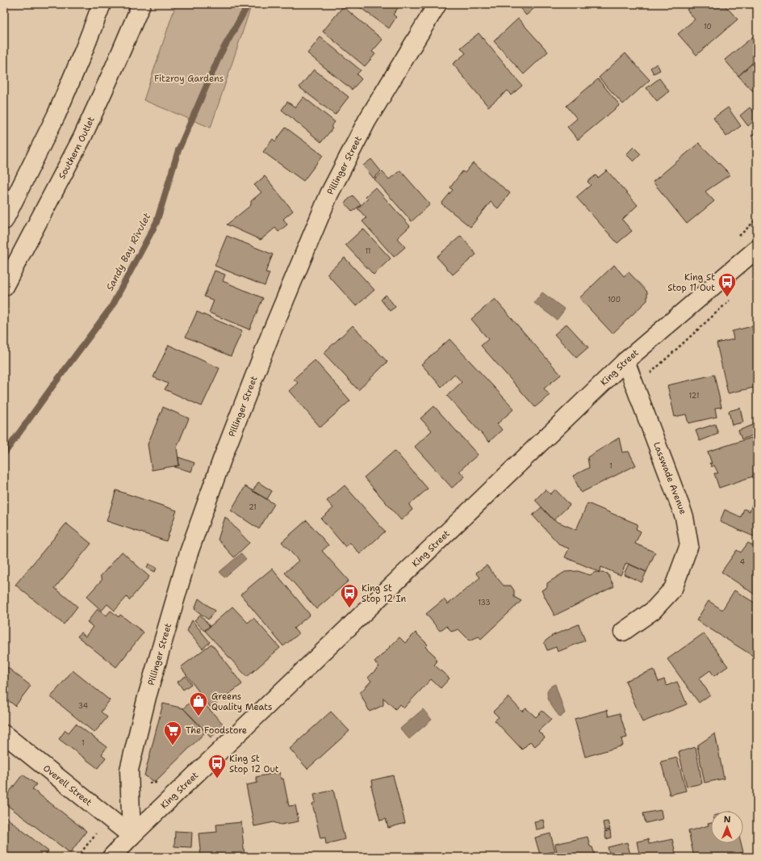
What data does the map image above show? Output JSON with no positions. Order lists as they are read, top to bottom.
{
  "streets": {
    "main road": [
      "Southern Outlet",
      "Pillinger Street",
      "King Street",
      "Lasswade Avenue",
      "Overell Street"
    ]
  },
  "crossings": [
    ["Pillinger Street", "King Street"],
    ["Pillinger Street", "Overell Street"],
    ["King Street", "Lasswade Avenue"],
    ["King Street", "Overell Street"]
  ],
  "water": ["Sandy Bay Rivulet"],
  "parks": ["Fitzroy Gardens"],
  "places": {
    "bus stop": ["King St Stop 11 Out", "King St Stop 12 In", "King St Stop 12 Out"],
    "shop": ["Greens Quality Meats"],
    "supermarket": ["The Foodstore"]
  },
  "house_numbers": [
    "10",
    "11",
    "100",
    "121",
    "1",
    "21",
    "4",
    "133",
    "34",
    "1"
  ],
  "north": "top"
}
